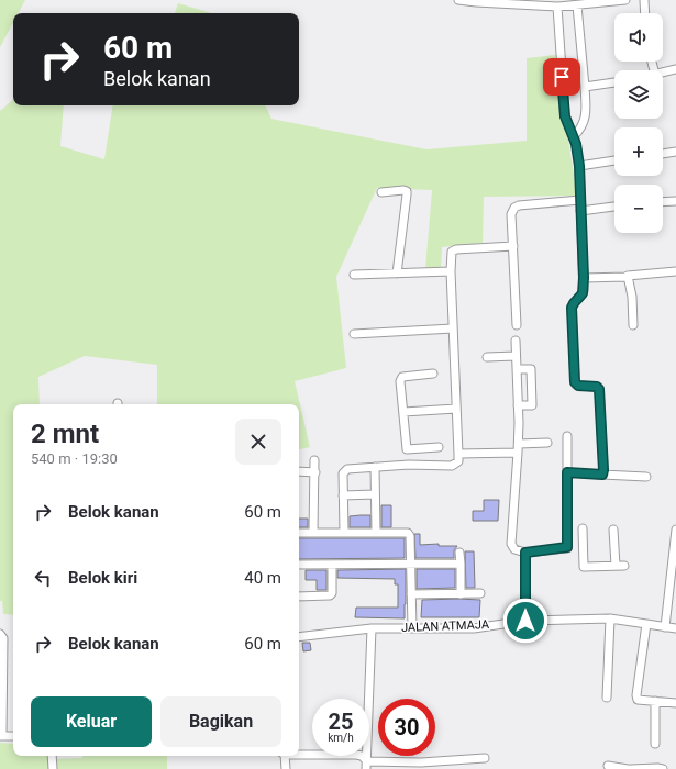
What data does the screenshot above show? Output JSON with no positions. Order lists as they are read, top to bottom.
{
  "streets": {
    "street": ["JALAN ATMAJA"]
  },
  "page": {
    "map_buttons": ["+", "−"],
    "turn": ["60 m", "Belok kanan"],
    "heading": ["2 mnt", "540 m · 19:30"],
    "list": [
      {
        "name": "Belok kanan",
        "value": "60 m"
      },
      {
        "name": "Belok kiri",
        "value": "40 m"
      },
      {
        "name": "Belok kanan",
        "value": "60 m"
      }
    ],
    "buttons": ["Keluar", "Bagikan"],
    "speed": "25 km/h",
    "limit": "30"
  }
}
